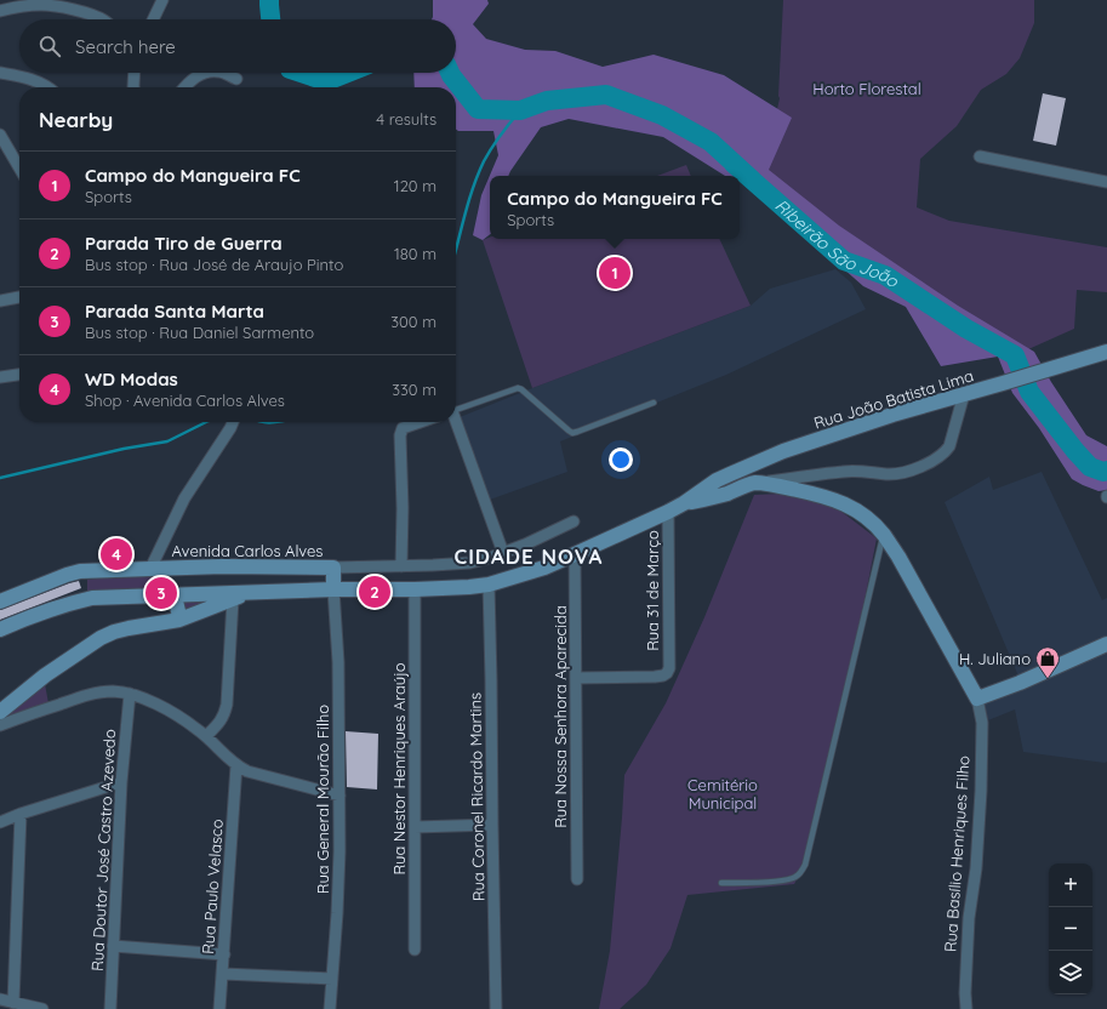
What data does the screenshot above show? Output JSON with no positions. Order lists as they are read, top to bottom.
{
  "streets": {
    "main road": ["Rua João Batista Lima", "Avenida Carlos Alves", "Rua Basílio Henriques Filho"],
    "street": [
      "Rua 31 de Março",
      "Rua Nossa Senhora Aparecida",
      "Rua Nestor Henriques Araújo",
      "Rua Coronel Ricardo Martins",
      "Rua General Mourão Filho",
      "Rua Doutor José Castro Azevedo",
      "Rua Paulo Velasco"
    ]
  },
  "crossings": [
    ["Rua João Batista Lima", "Rua Basílio Henriques Filho"],
    ["Avenida Carlos Alves", "Rua General Mourão Filho"],
    ["Rua 31 de Março", "Rua Nossa Senhora Aparecida"]
  ],
  "districts": ["CIDADE NOVA"],
  "water": ["Ribeirão São João"],
  "parks": ["Horto Florestal", "Cemitério Municipal"],
  "places": {
    "shop": ["H. Juliano"]
  },
  "page": {
    "search": "Search here",
    "heading": ["Nearby", "4 results"],
    "list": [
      {
        "mark": "1",
        "name": "Campo do Mangueira FC",
        "note": "Sports",
        "value": "120 m"
      },
      {
        "mark": "2",
        "name": "Parada Tiro de Guerra",
        "note": "Bus stop · Rua José de Araujo Pinto",
        "value": "180 m"
      },
      {
        "mark": "3",
        "name": "Parada Santa Marta",
        "note": "Bus stop · Rua Daniel Sarmento",
        "value": "300 m"
      },
      {
        "mark": "4",
        "name": "WD Modas",
        "note": "Shop · Avenida Carlos Alves",
        "value": "330 m"
      }
    ],
    "popup": ["Campo do Mangueira FC", "Sports"],
    "pins": [
      "1",
      "4",
      "2",
      "3"
    ],
    "map_buttons": ["+", "−"]
  }
}
